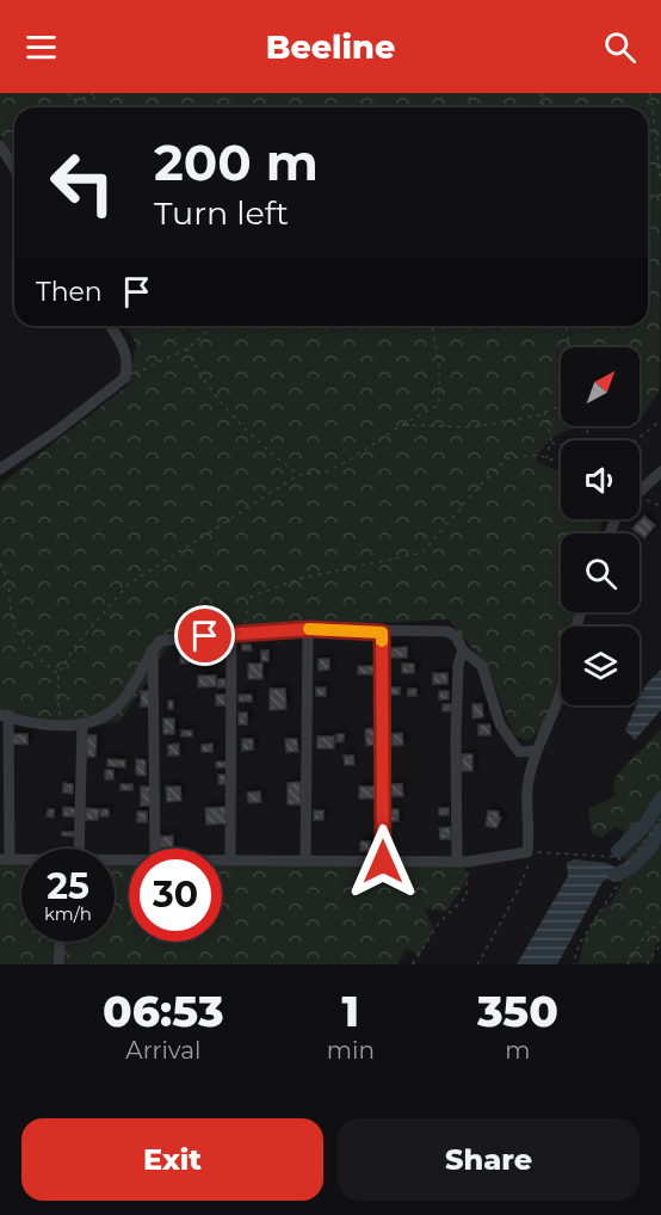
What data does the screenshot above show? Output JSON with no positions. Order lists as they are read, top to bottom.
{
  "north": "top right",
  "page": {
    "header": "Beeline",
    "turn": ["200 m", "Turn left"],
    "then": "Then",
    "speed": "25 km/h",
    "limit": "30",
    "eta": [
      "06:53",
      "Arrival",
      "1",
      "min",
      "350",
      "m"
    ],
    "buttons": ["Exit", "Share"]
  }
}
